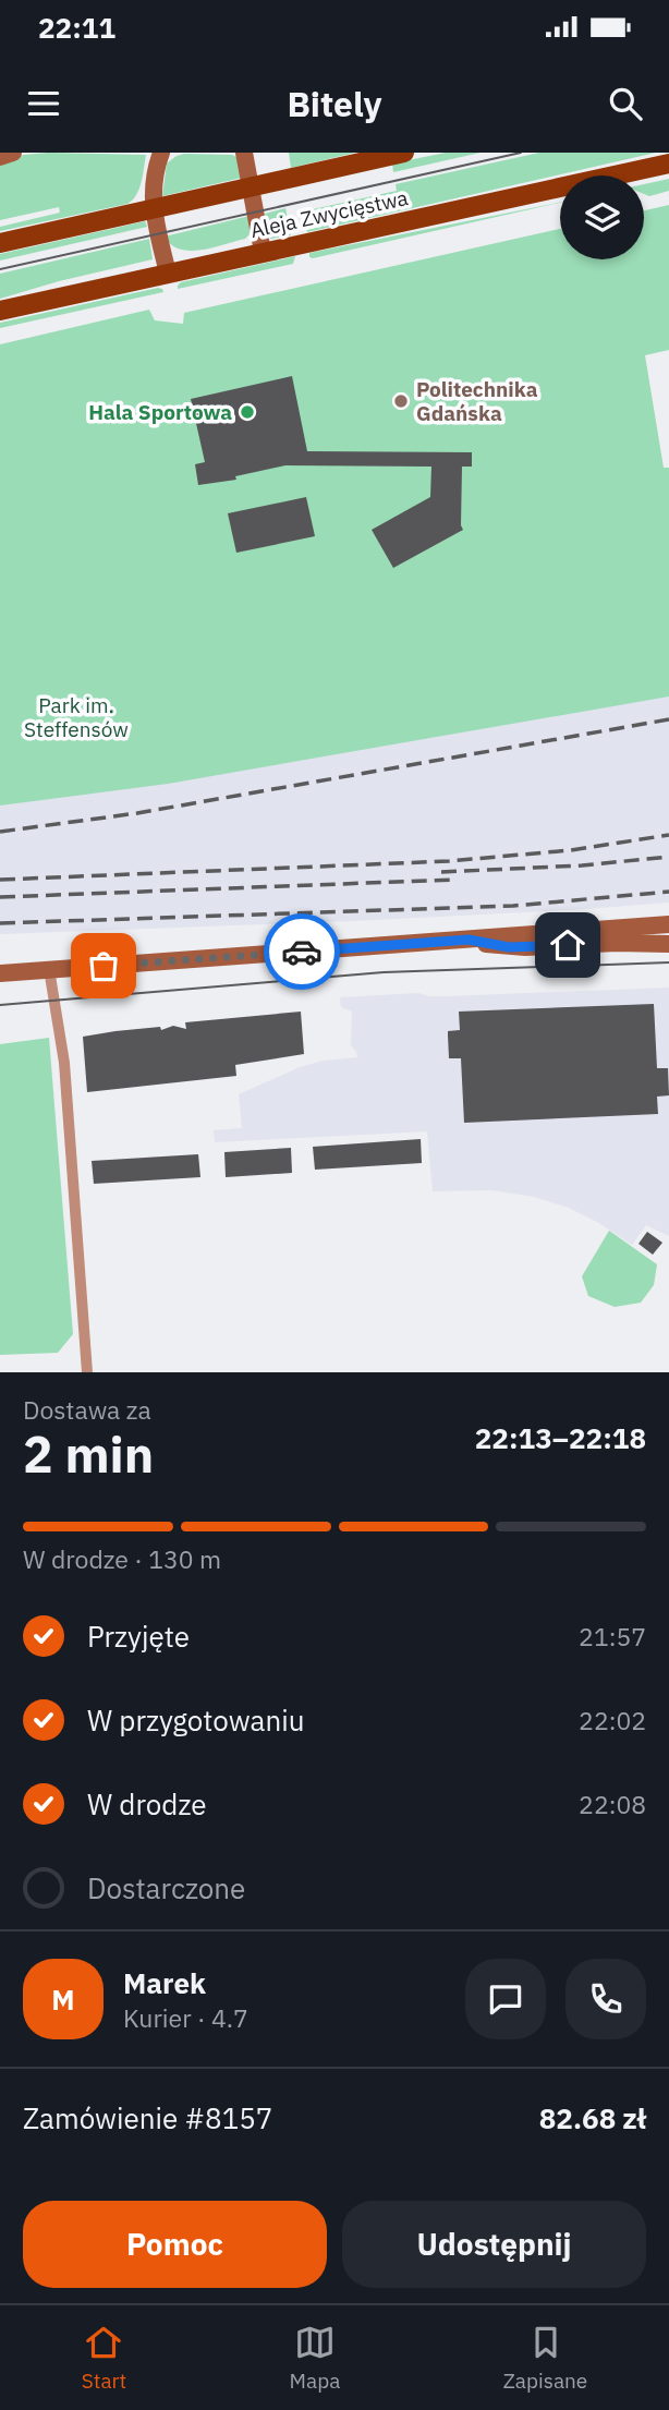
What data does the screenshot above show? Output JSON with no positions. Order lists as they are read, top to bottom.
{
  "streets": {
    "main road": ["Aleja Zwycięstwa"]
  },
  "parks": ["Park im. Steffensów"],
  "places": ["Politechnika Gdańska", "Hala Sportowa"],
  "page": {
    "status": "22:11",
    "header": "Bitely",
    "heading": ["2 min", "Dostawa za", "22:13–22:18"],
    "panel": [
      "Marek",
      "Kurier · 4.7",
      "Zamówienie #8157",
      "82.68 zł"
    ],
    "bar": "W drodze · 130 m",
    "list": [
      ["Przyjęte", "21:57"],
      ["W przygotowaniu", "22:02"],
      ["W drodze", "22:08"],
      "Dostarczone"
    ],
    "round": "M",
    "buttons": ["Pomoc", "Udostępnij"],
    "tabs": ["Start", "Mapa", "Zapisane"]
  }
}
